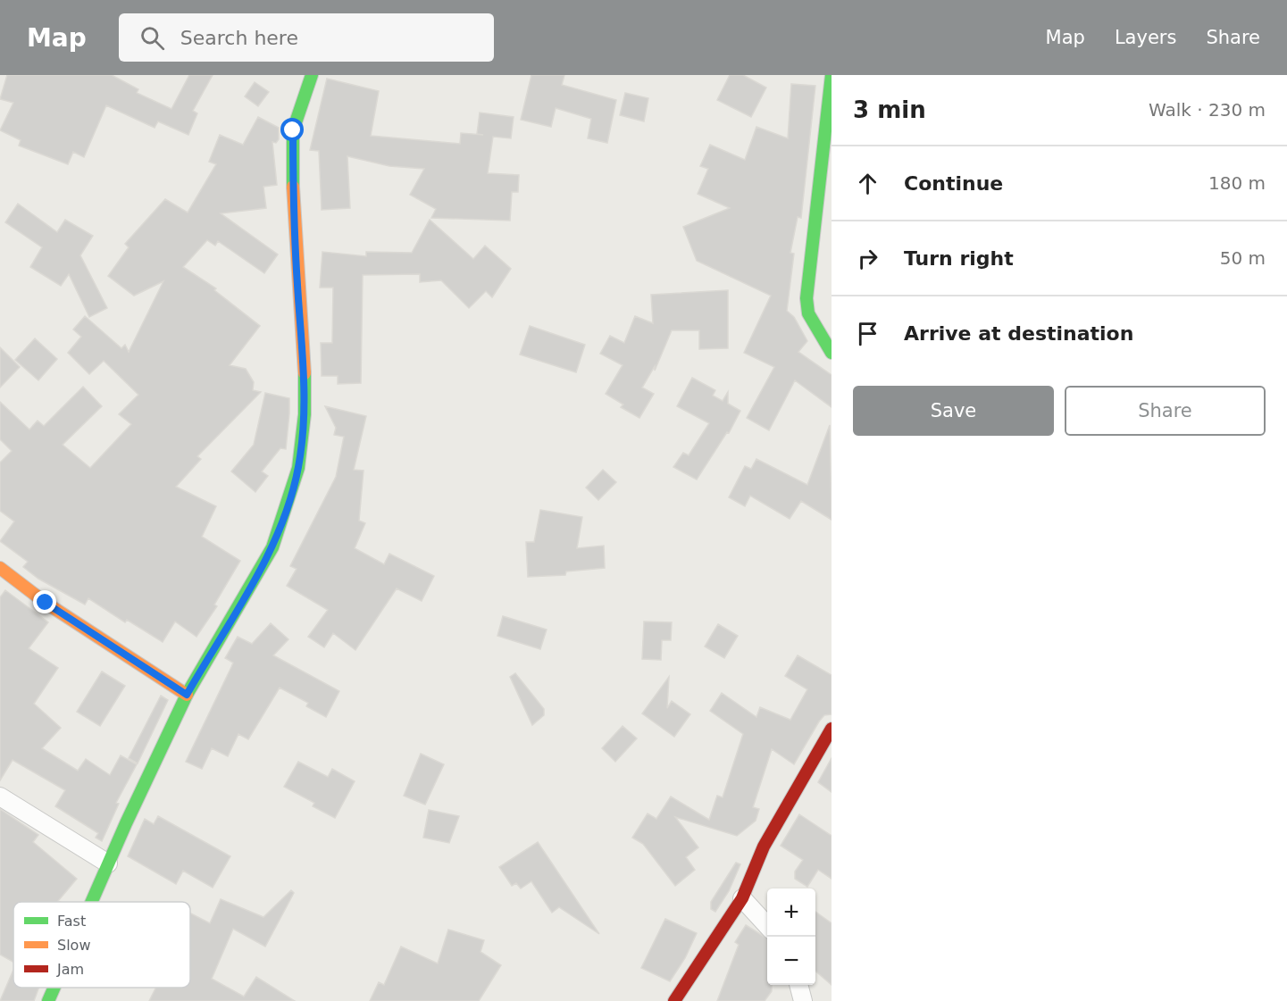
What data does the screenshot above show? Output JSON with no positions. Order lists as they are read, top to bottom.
{
  "legend": ["Fast", "Slow", "Jam"],
  "page": {
    "header": "Map",
    "search": "Search here",
    "nav": ["Map", "Layers", "Share"],
    "heading": ["3 min", "Walk · 230 m"],
    "list": [
      ["Continue", "180 m"],
      ["Turn right", "50 m"],
      "Arrive at destination"
    ],
    "buttons": ["Save", "Share"],
    "map_buttons": ["+", "−"]
  }
}
